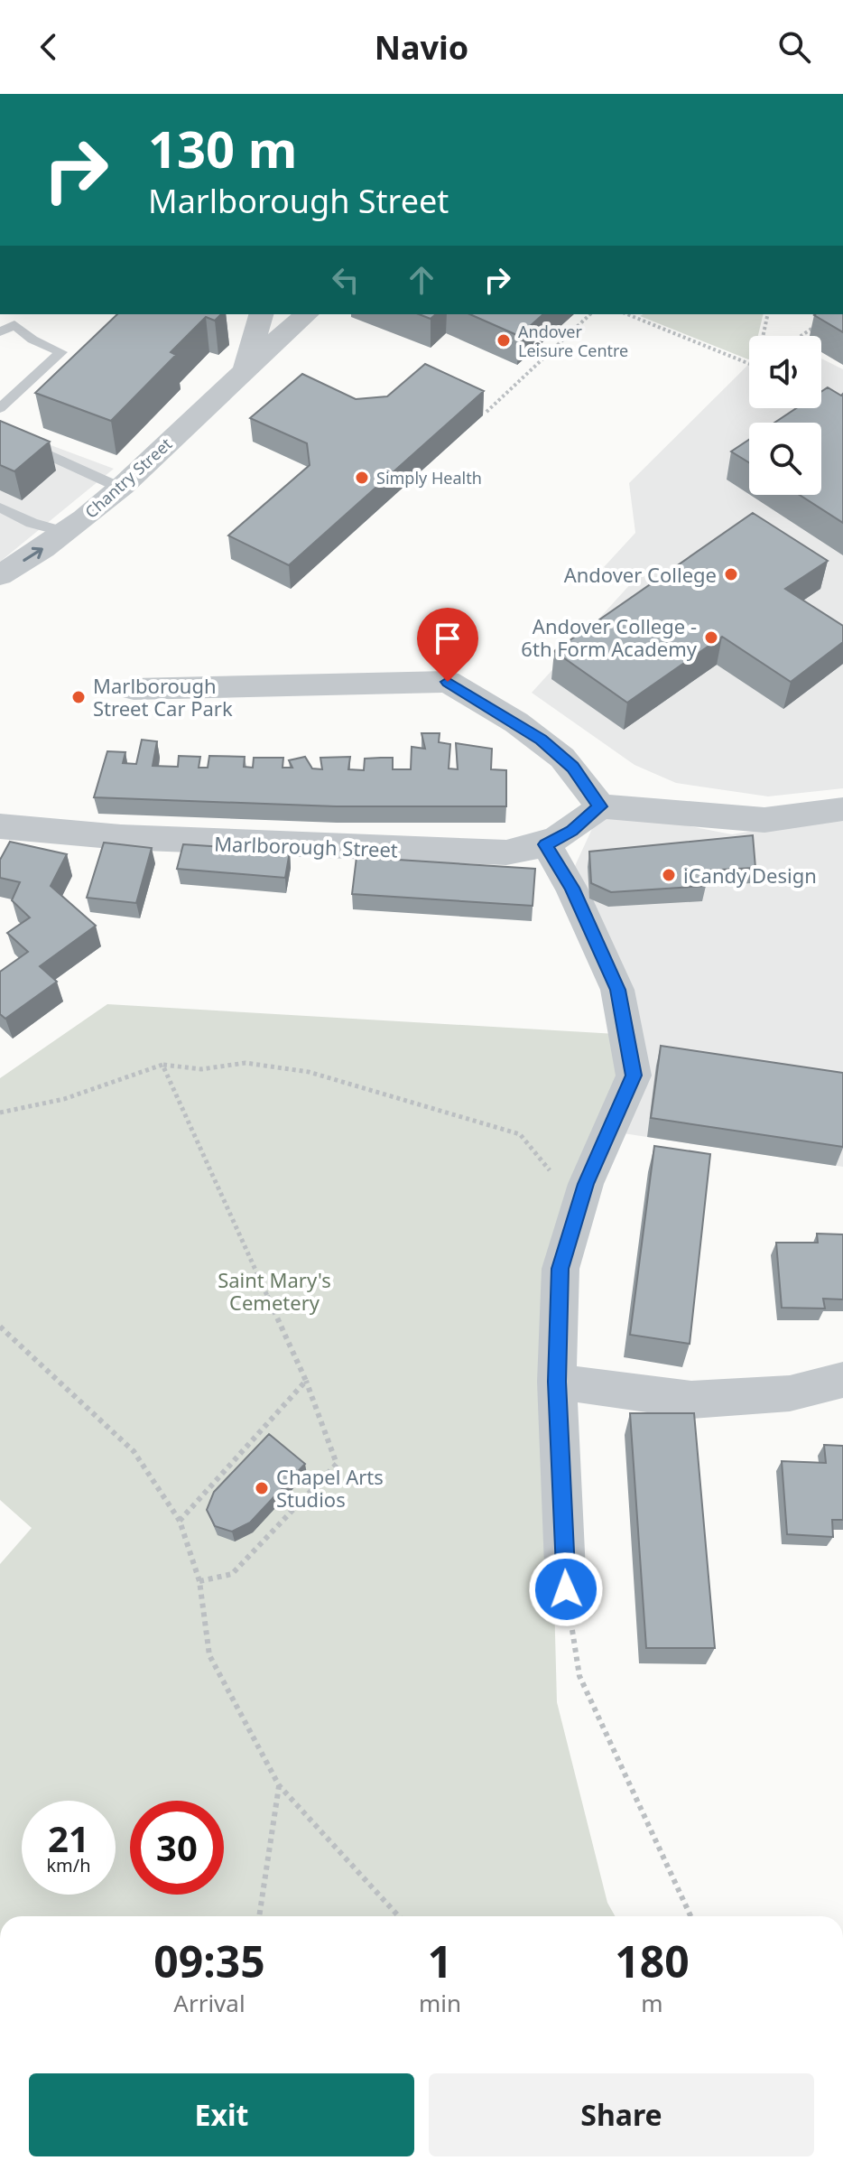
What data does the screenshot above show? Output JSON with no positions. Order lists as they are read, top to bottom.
{
  "streets": {
    "street": ["Chantry Street", "Marlborough Street"]
  },
  "parks": ["Saint Mary's Cemetery"],
  "places": [
    "Andover Leisure Centre",
    "Simply Health",
    "Andover College",
    "Andover College - 6th Form Academy",
    "Marlborough Street Car Park",
    "iCandy Design",
    "Chapel Arts Studios"
  ],
  "page": {
    "header": "Navio",
    "turn": ["130 m", "Marlborough Street"],
    "speed": "21 km/h",
    "limit": "30",
    "eta": [
      "09:35",
      "Arrival",
      "1",
      "min",
      "180",
      "m"
    ],
    "buttons": ["Exit", "Share"]
  }
}
